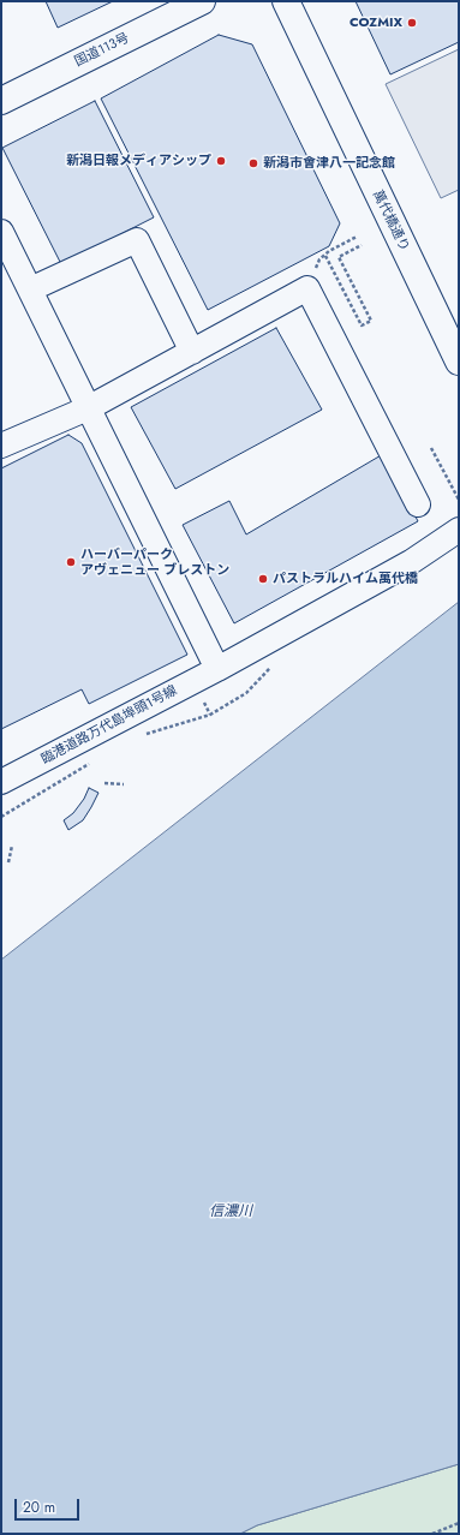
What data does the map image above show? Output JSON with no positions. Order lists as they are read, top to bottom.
{
  "streets": {
    "highway": ["国道113号", "萬代橋通り"],
    "street": ["臨港道路万代島埠頭1号線"]
  },
  "water": ["信濃川"],
  "places": [
    "COZMIX",
    "新潟日報メディアシップ",
    "新潟市會津八一記念館",
    "ハーバーパーク アヴェニュー ブレストン",
    "パストラルハイム萬代橋"
  ],
  "scale_bar": "20 m"
}
